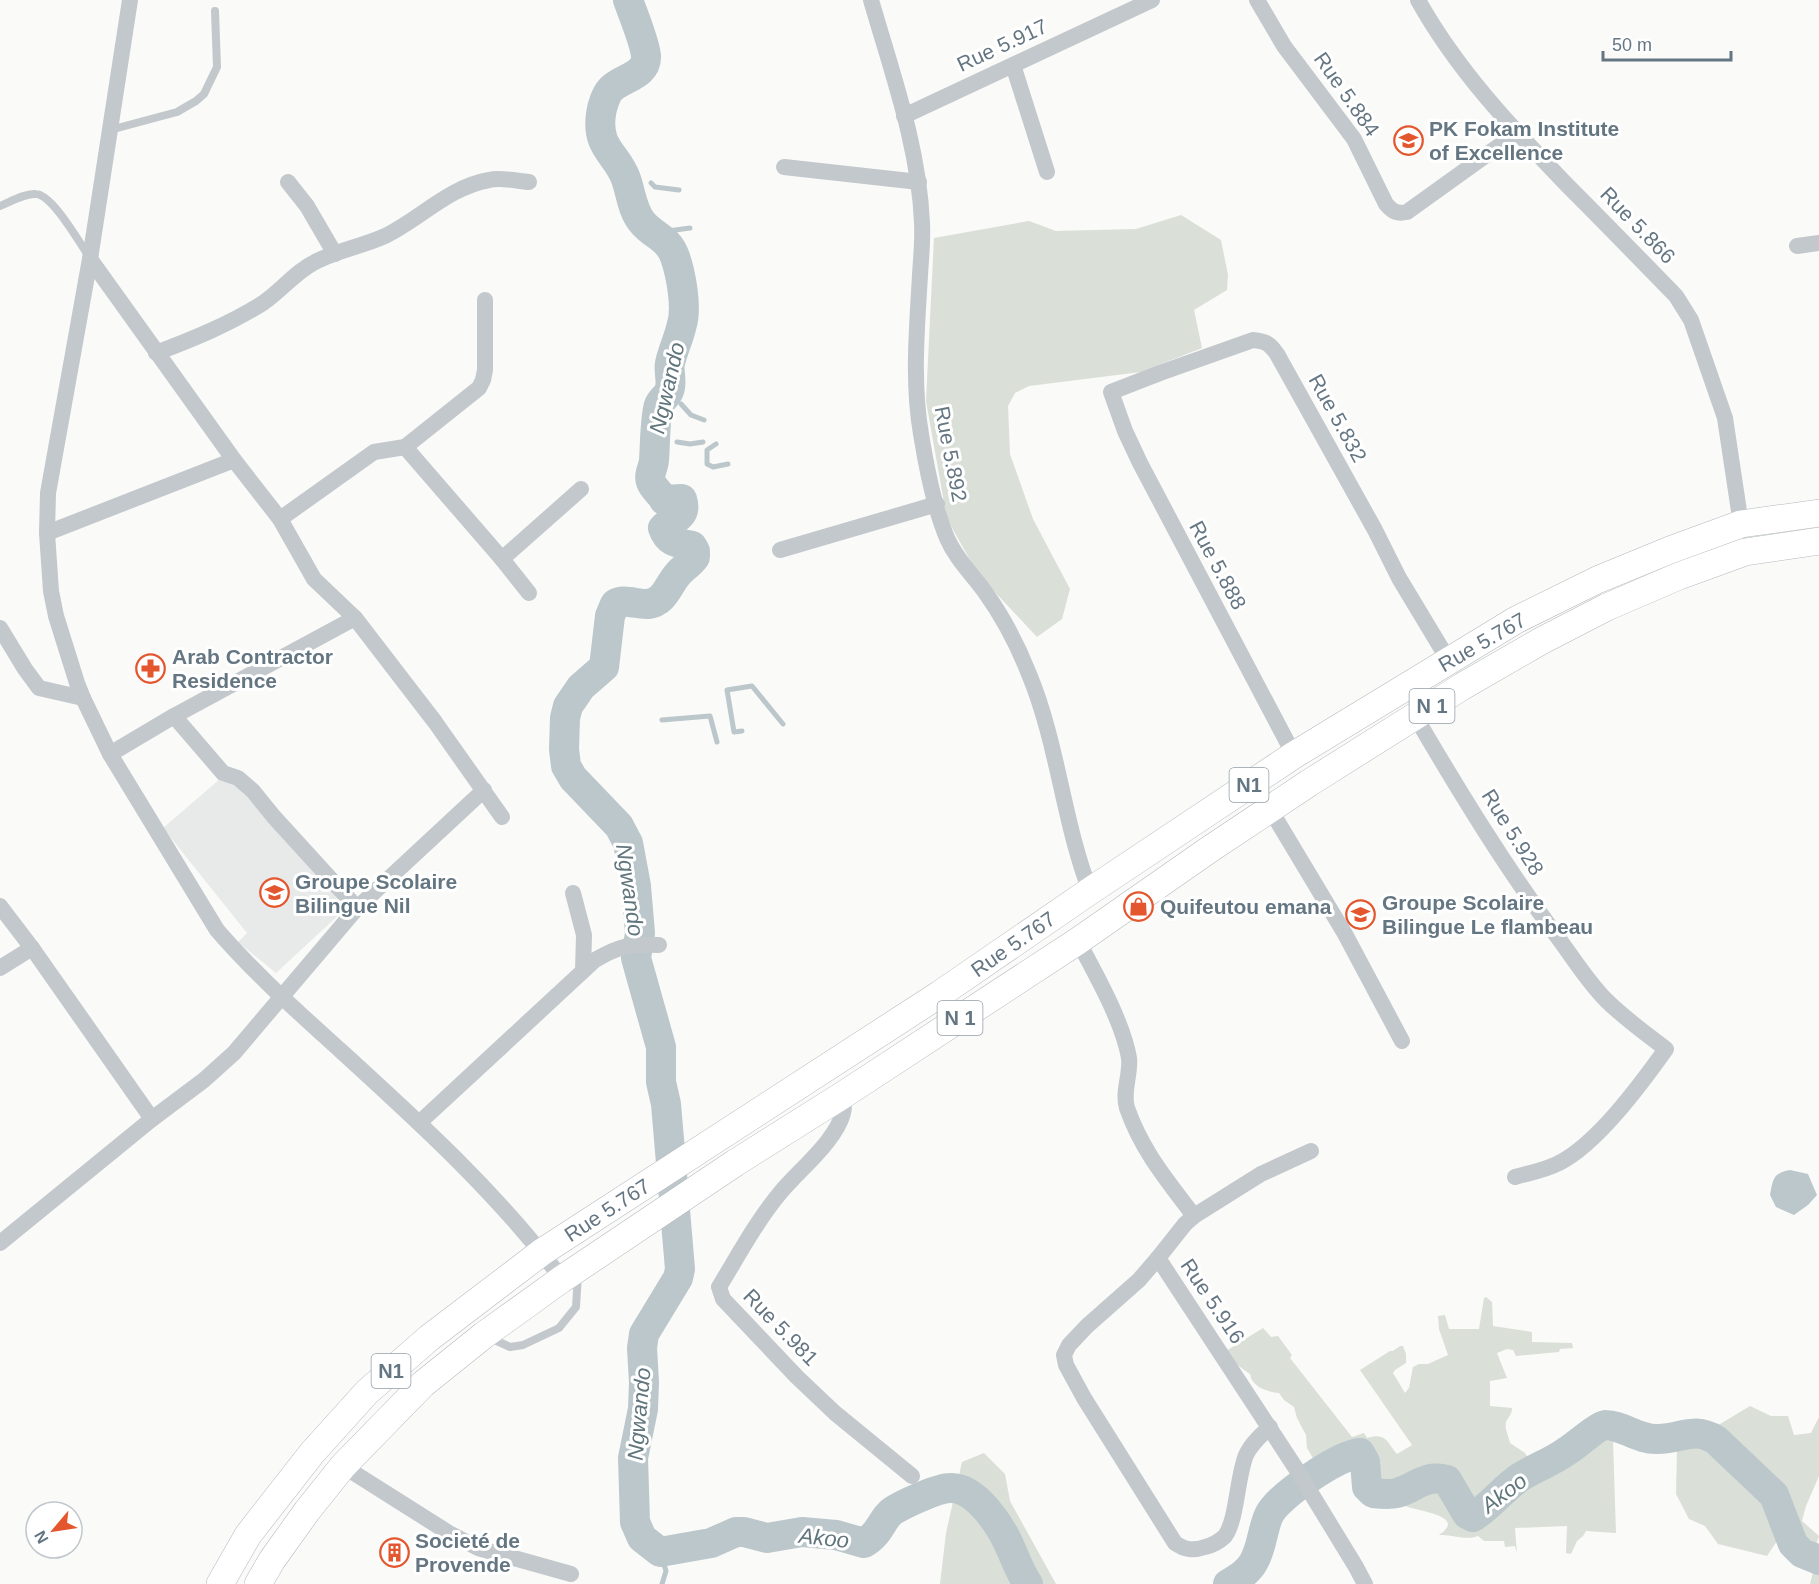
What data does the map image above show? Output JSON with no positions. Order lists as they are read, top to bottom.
{
  "streets": {
    "highway": ["Rue 5.767", "N 1", "N1"],
    "street": [
      "Rue 5.917",
      "Rue 5.884",
      "Rue 5.866",
      "Rue 5.832",
      "Rue 5.892",
      "Rue 5.888",
      "Rue 5.928",
      "Rue 5.916",
      "Rue 5.981"
    ]
  },
  "crossings": [
    ["Rue 5.917", "Rue 5.892"],
    ["Rue 5.884", "Rue 5.866"],
    ["Rue 5.866", "Rue 5.767"],
    ["Rue 5.866", "N 1"],
    ["Rue 5.832", "Rue 5.888"],
    ["Rue 5.832", "Rue 5.767"],
    ["Rue 5.892", "Rue 5.767"],
    ["Rue 5.888", "Rue 5.767"],
    ["N 1", "Rue 5.928"],
    ["N 1", "Rue 5.981"]
  ],
  "water": ["Ngwando", "Akoo"],
  "places": {
    "school or university": ["PK Fokam Institute of Excellence", "Groupe Scolaire Bilingue Nil", "Groupe Scolaire Bilingue Le flambeau"],
    "pharmacy": ["Arab Contractor Residence"],
    "shop": ["Quifeutou emana"],
    "building": ["Societé de Provende"]
  },
  "scale_bar": "50 m",
  "north": "bottom left"
}
